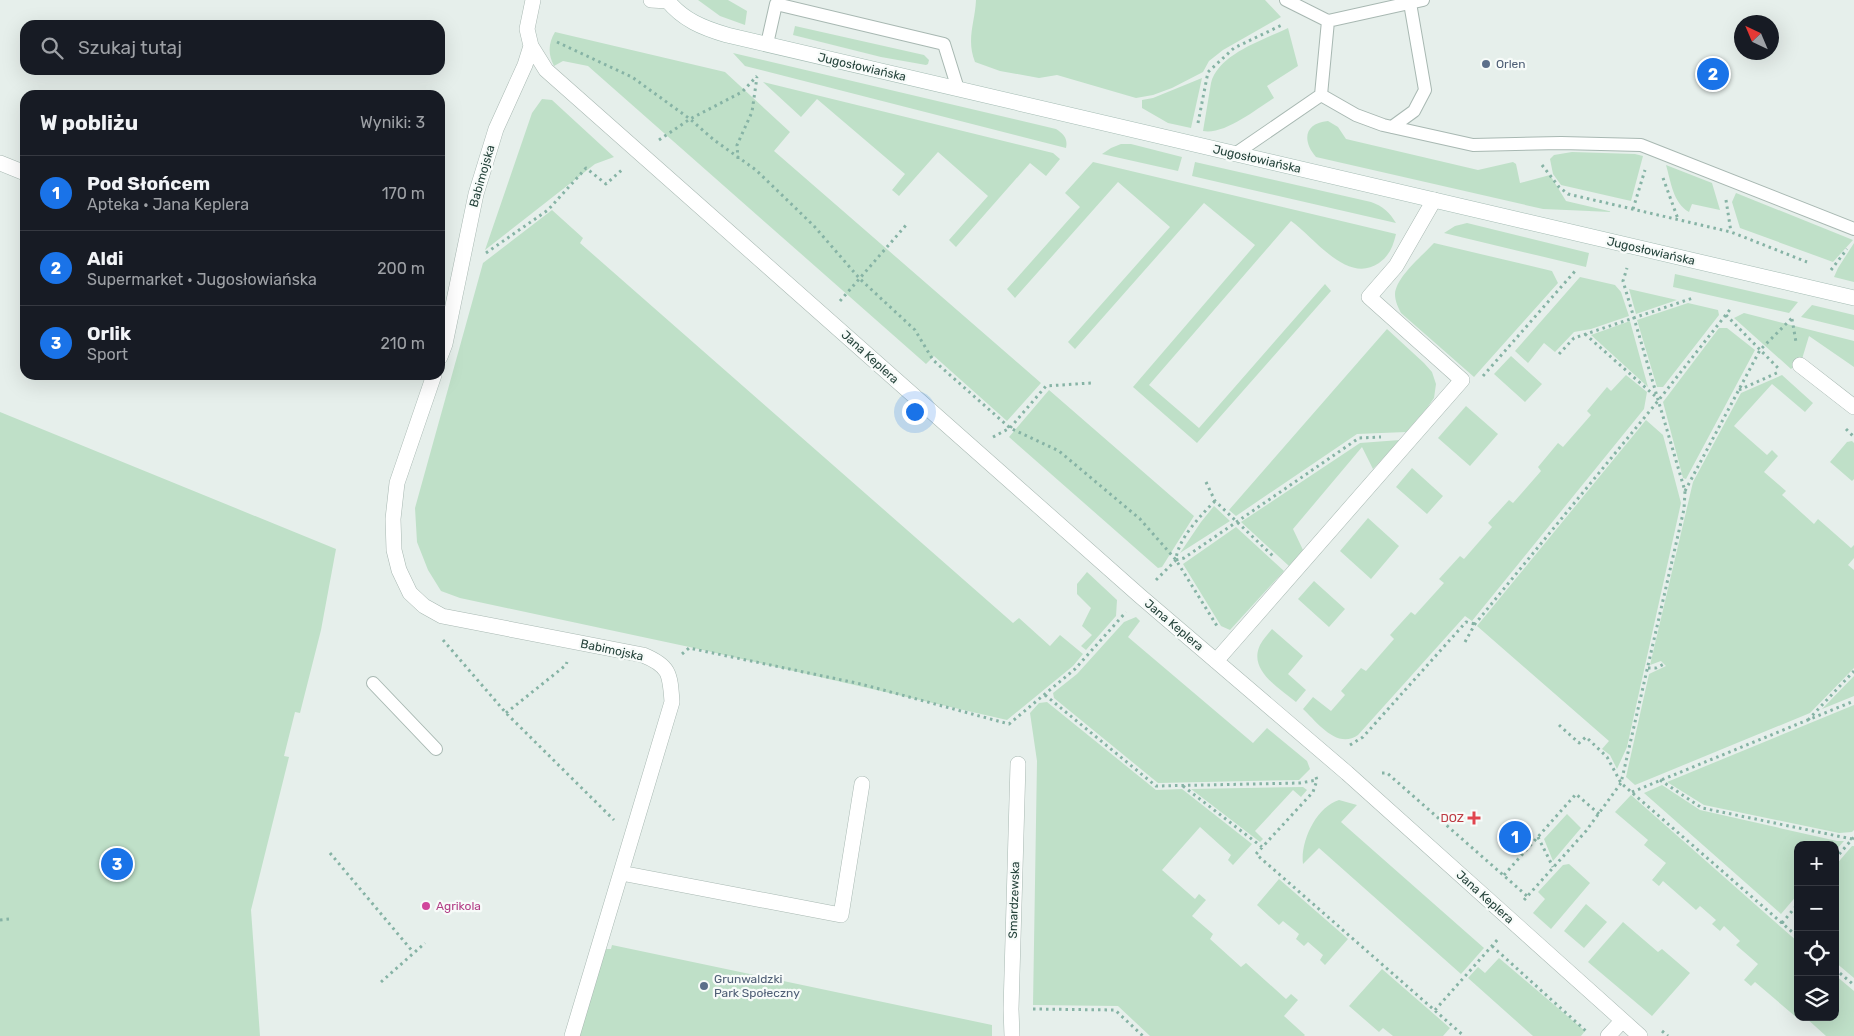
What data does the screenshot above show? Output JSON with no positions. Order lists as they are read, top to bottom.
{
  "streets": {
    "street": [
      "Jugosłowiańska",
      "Babimojska",
      "Jana Keplera",
      "Smardzewska"
    ]
  },
  "crossings": [
    ["Babimojska", "Jana Keplera"]
  ],
  "places": {
    "other": ["Orlen", "Agrikola", "Grunwaldzki Park Społeczny"],
    "health": ["DOZ"]
  },
  "north": "top left",
  "page": {
    "search": "Szukaj tutaj",
    "pins": ["2", "1", "3"],
    "heading": ["W pobliżu", "Wyniki: 3"],
    "list": [
      {
        "mark": "1",
        "name": "Pod Słońcem",
        "note": "Apteka · Jana Keplera",
        "value": "170 m"
      },
      {
        "mark": "2",
        "name": "Aldi",
        "note": "Supermarket · Jugosłowiańska",
        "value": "200 m"
      },
      {
        "mark": "3",
        "name": "Orlik",
        "note": "Sport",
        "value": "210 m"
      }
    ],
    "map_buttons": ["+", "−"]
  }
}
